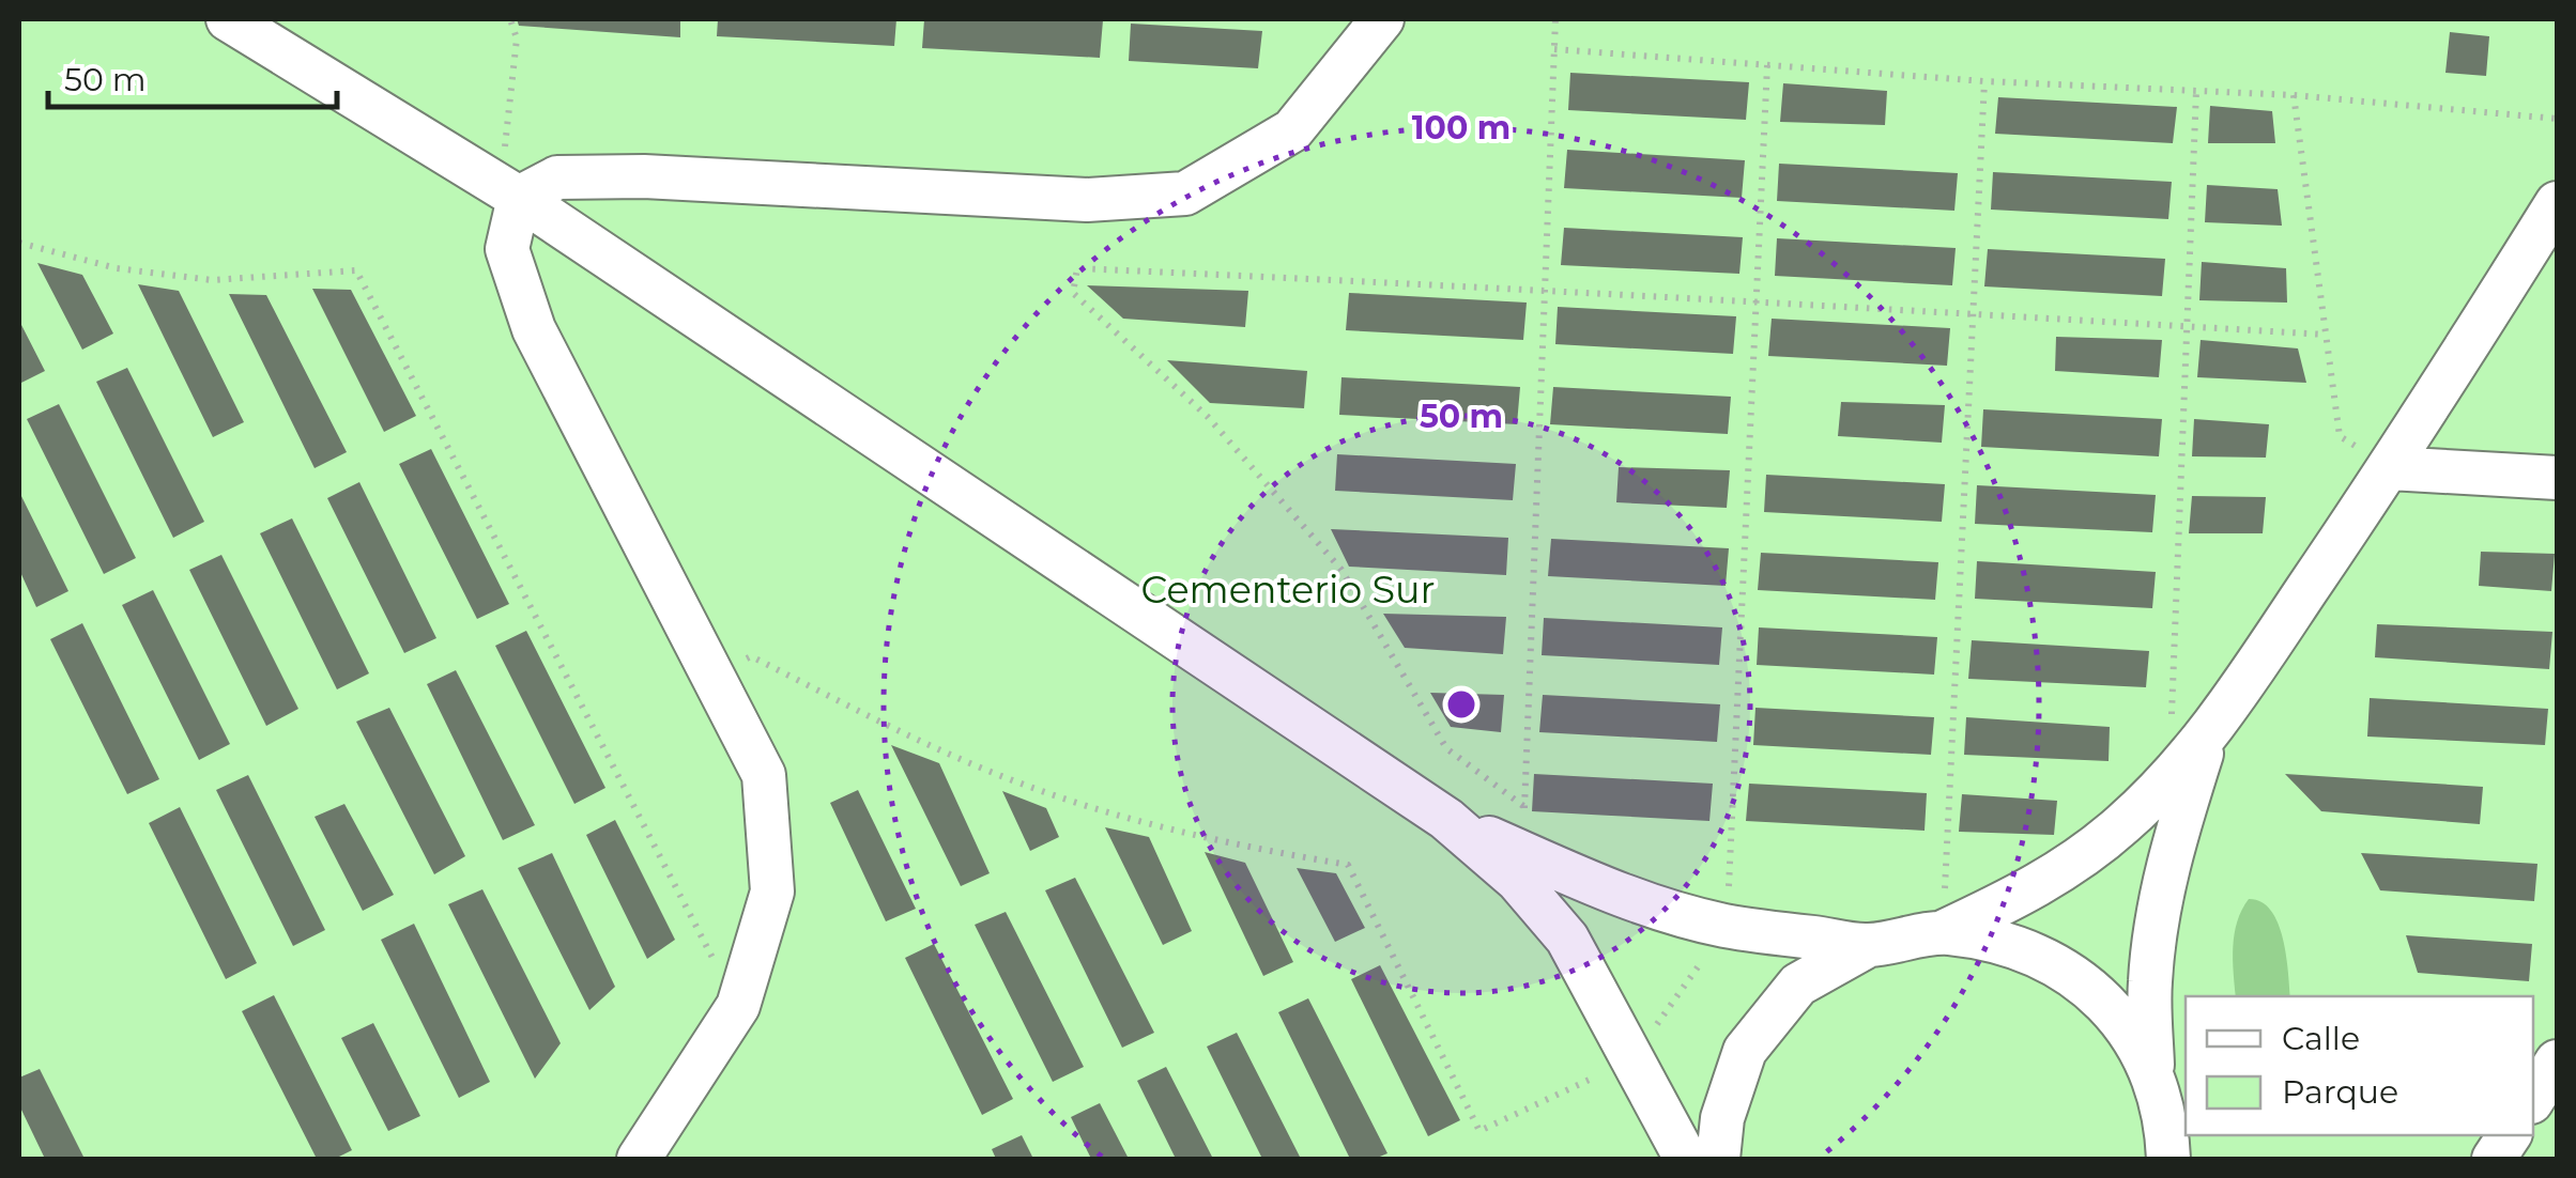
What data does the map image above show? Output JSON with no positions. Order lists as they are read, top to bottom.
{
  "parks": ["Cementerio Sur"],
  "legend": ["Calle", "Parque"],
  "scale_bar": "50 m",
  "rings": ["100 m", "50 m"]
}
